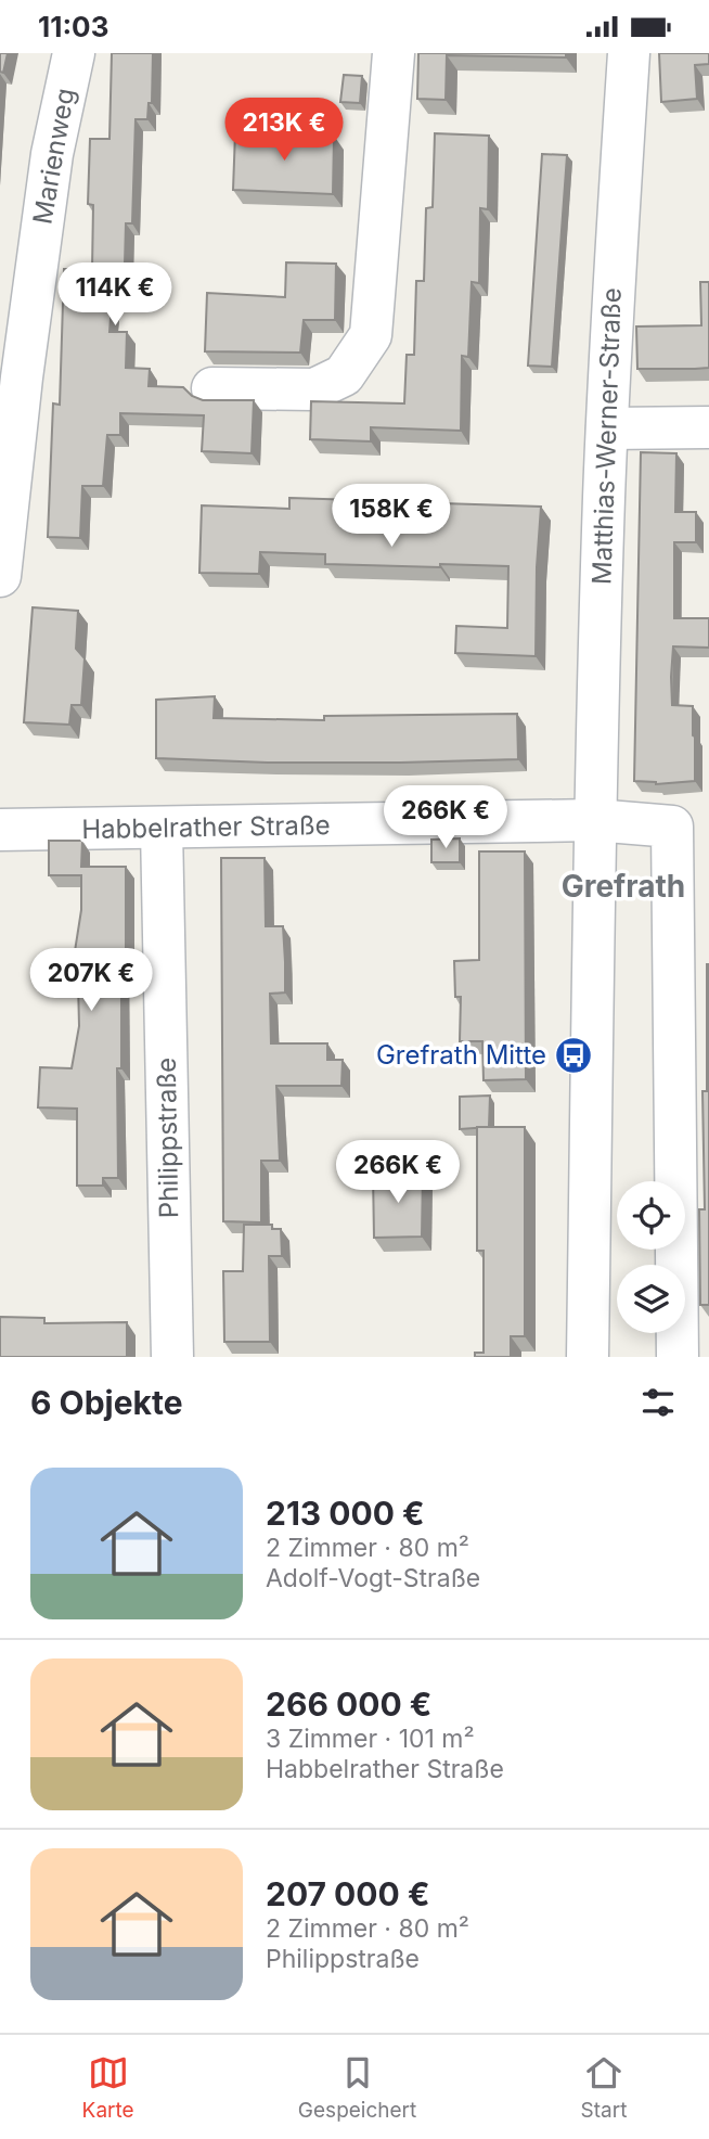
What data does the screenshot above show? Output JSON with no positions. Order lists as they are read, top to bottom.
{
  "streets": {
    "street": [
      "Marienweg",
      "Matthias-Werner-Straße",
      "Habbelrather Straße",
      "Philippstraße"
    ]
  },
  "crossings": [
    ["Matthias-Werner-Straße", "Habbelrather Straße"],
    ["Habbelrather Straße", "Philippstraße"]
  ],
  "districts": ["Grefrath"],
  "places": {
    "bus stop": ["Grefrath Mitte"]
  },
  "page": {
    "status": "11:03",
    "price": [
      "213K €",
      "114K €",
      "158K €",
      "266K €",
      "207K €",
      "266K €"
    ],
    "heading": "6 Objekte",
    "list": [
      {
        "name": "213 000 €",
        "note": "2 Zimmer · 80 m² · Adolf-Vogt-Straße"
      },
      {
        "name": "266 000 €",
        "note": "3 Zimmer · 101 m² · Habbelrather Straße"
      },
      {
        "name": "207 000 €",
        "note": "2 Zimmer · 80 m² · Philippstraße"
      }
    ],
    "tabs": ["Karte", "Gespeichert", "Start"]
  }
}
